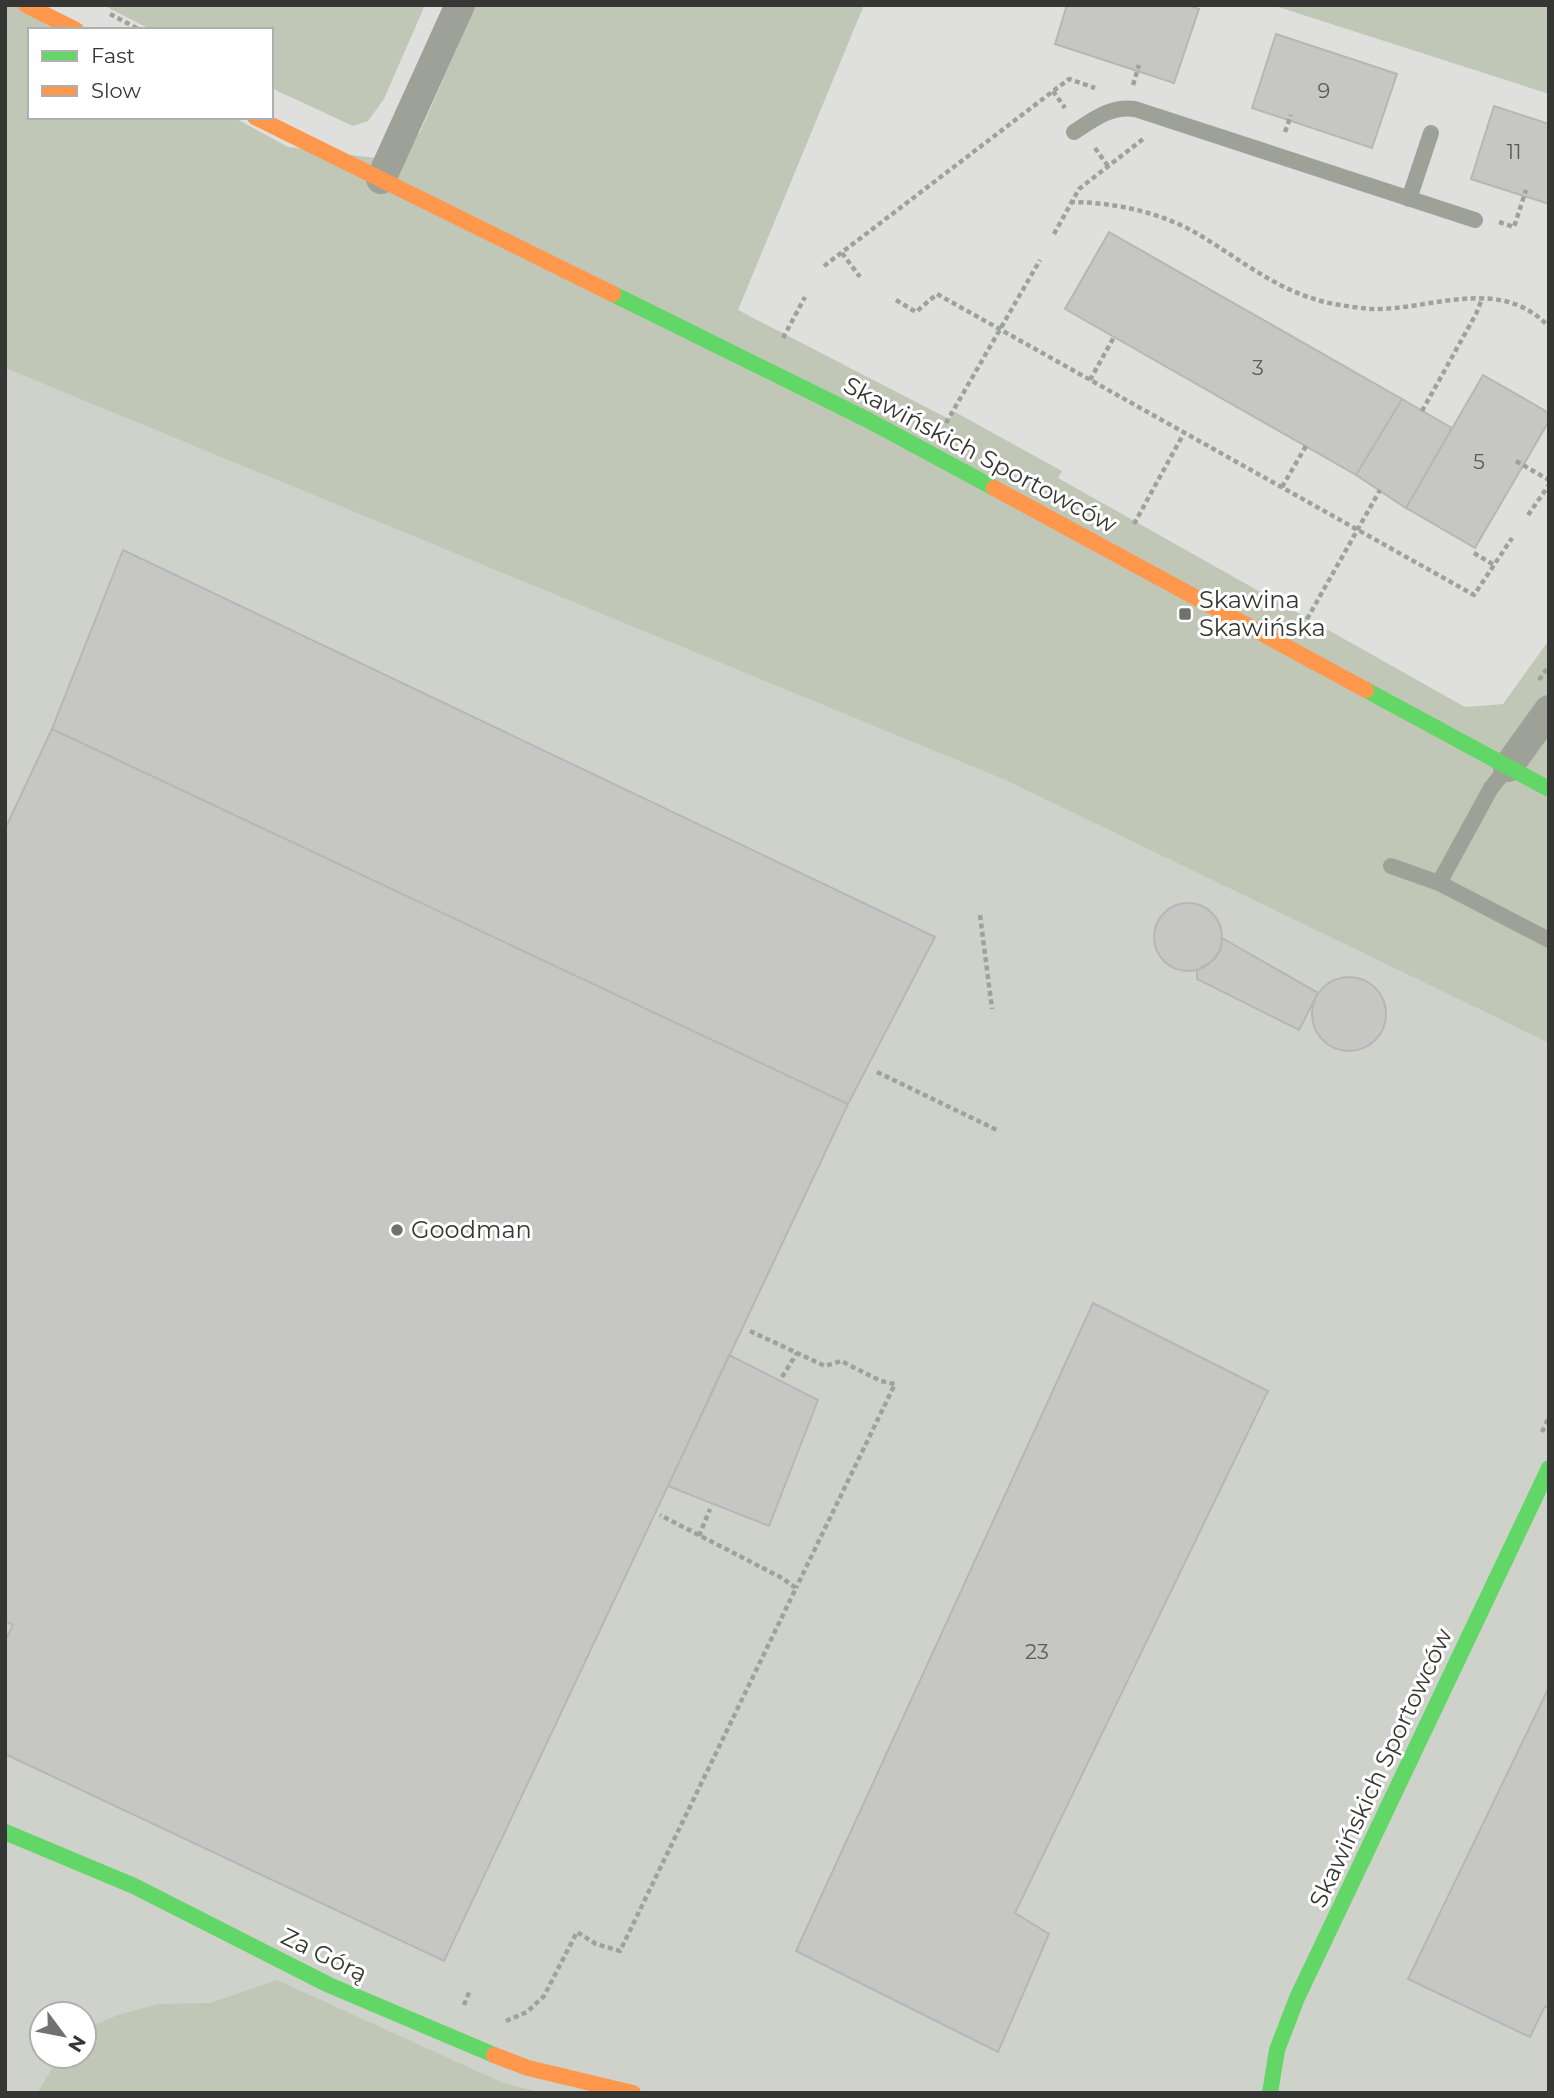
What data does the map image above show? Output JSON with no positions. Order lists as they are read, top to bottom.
{
  "streets": {
    "street": ["Skawińskich Sportowców", "Za Górą"]
  },
  "places": {
    "transit": ["Skawina Skawińska"],
    "other": ["Goodman"]
  },
  "house_numbers": [
    "9",
    "11",
    "3",
    "5",
    "23"
  ],
  "legend": ["Fast", "Slow"],
  "north": "bottom right"
}
